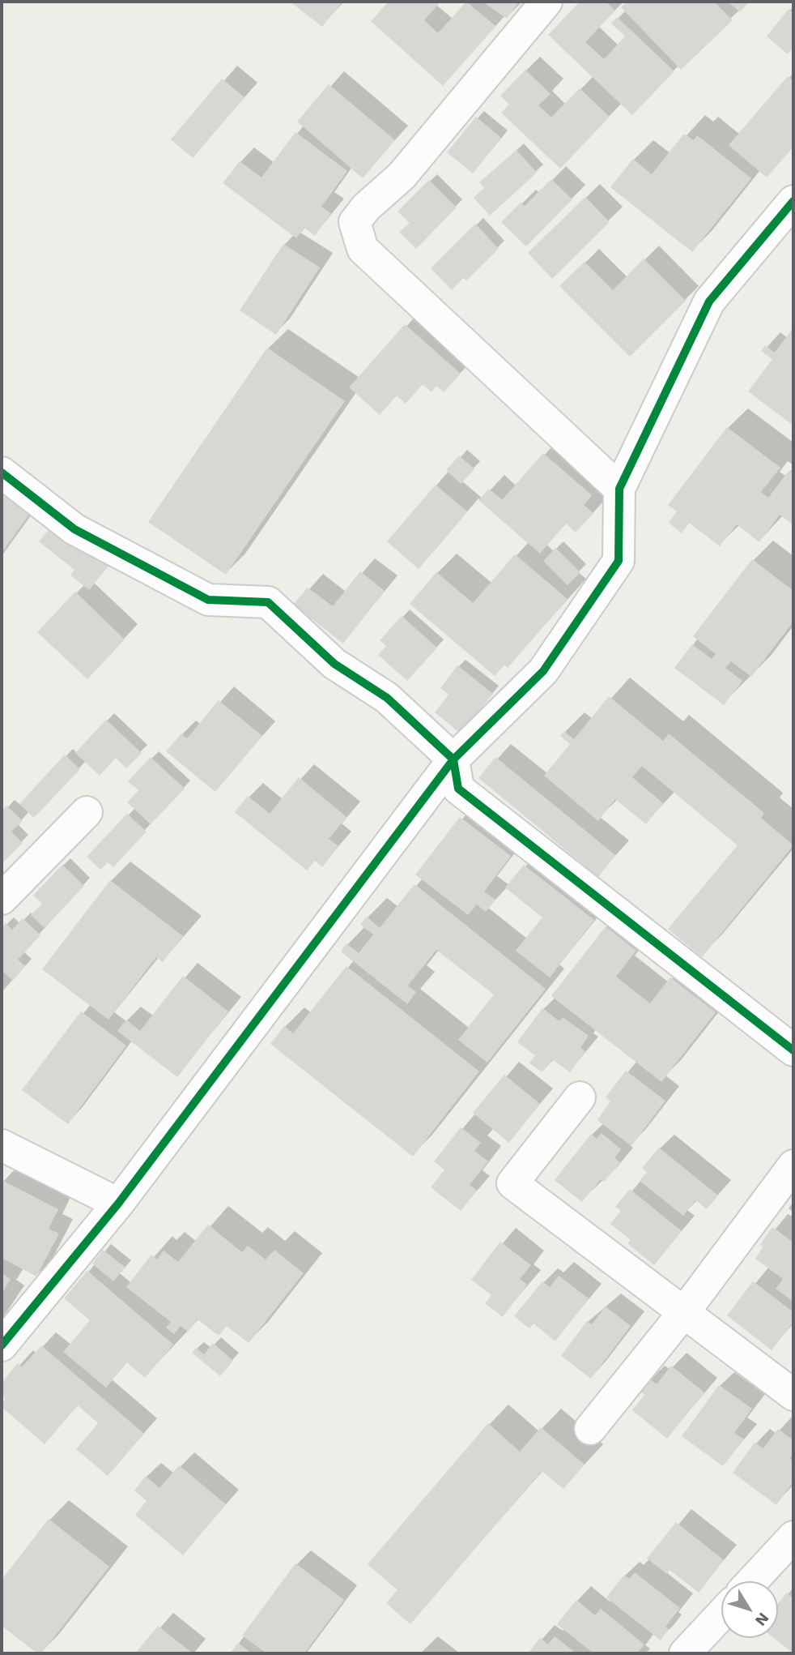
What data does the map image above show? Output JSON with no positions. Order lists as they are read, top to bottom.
{
  "north": "bottom right"
}
